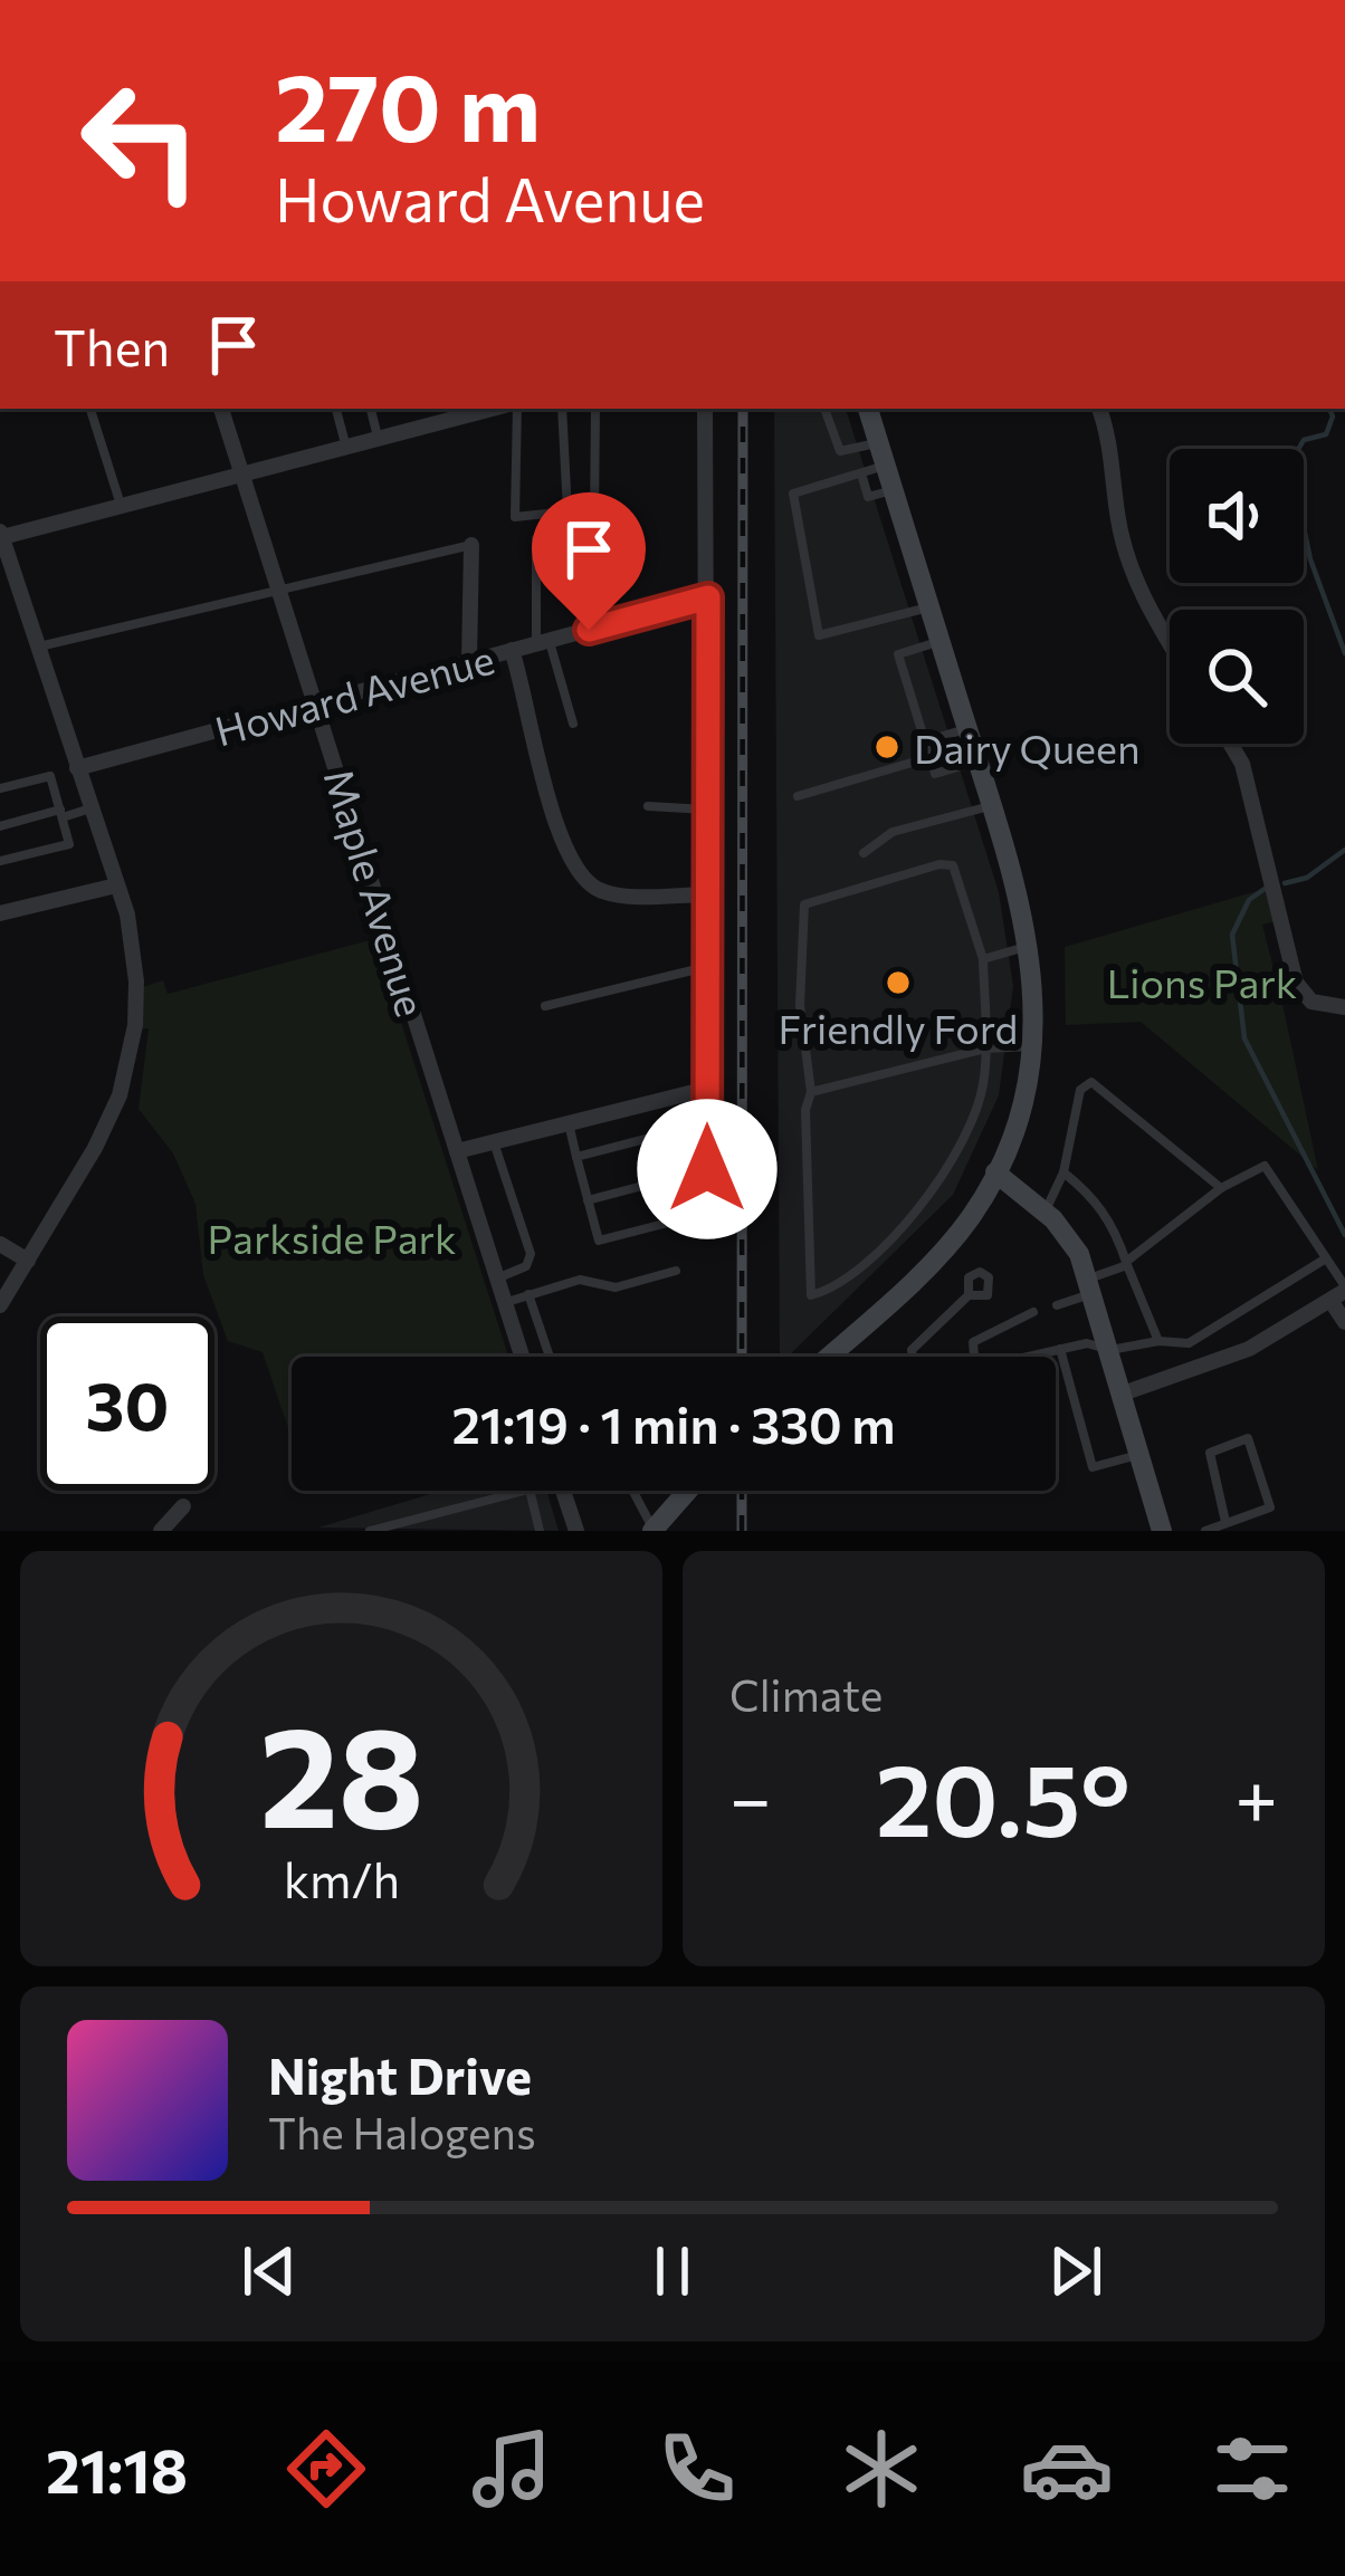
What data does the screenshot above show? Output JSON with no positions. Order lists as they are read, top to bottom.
{
  "streets": {
    "street": ["Howard Avenue", "Maple Avenue"]
  },
  "crossings": [
    ["Howard Avenue", "Maple Avenue"]
  ],
  "parks": ["Lions Park", "Parkside Park"],
  "places": ["Dairy Queen", "Friendly Ford"],
  "page": {
    "turn": ["270 m", "Howard Avenue"],
    "then": "Then",
    "limit": "30",
    "trip": "21:19 · 1 min · 330 m",
    "tile": "Climate",
    "heat": ["−", "20.5°", "+"],
    "song": ["Night Drive", "The Halogens"],
    "tabs": "21:18",
    "gauge": ["28", "km/h"]
  }
}
